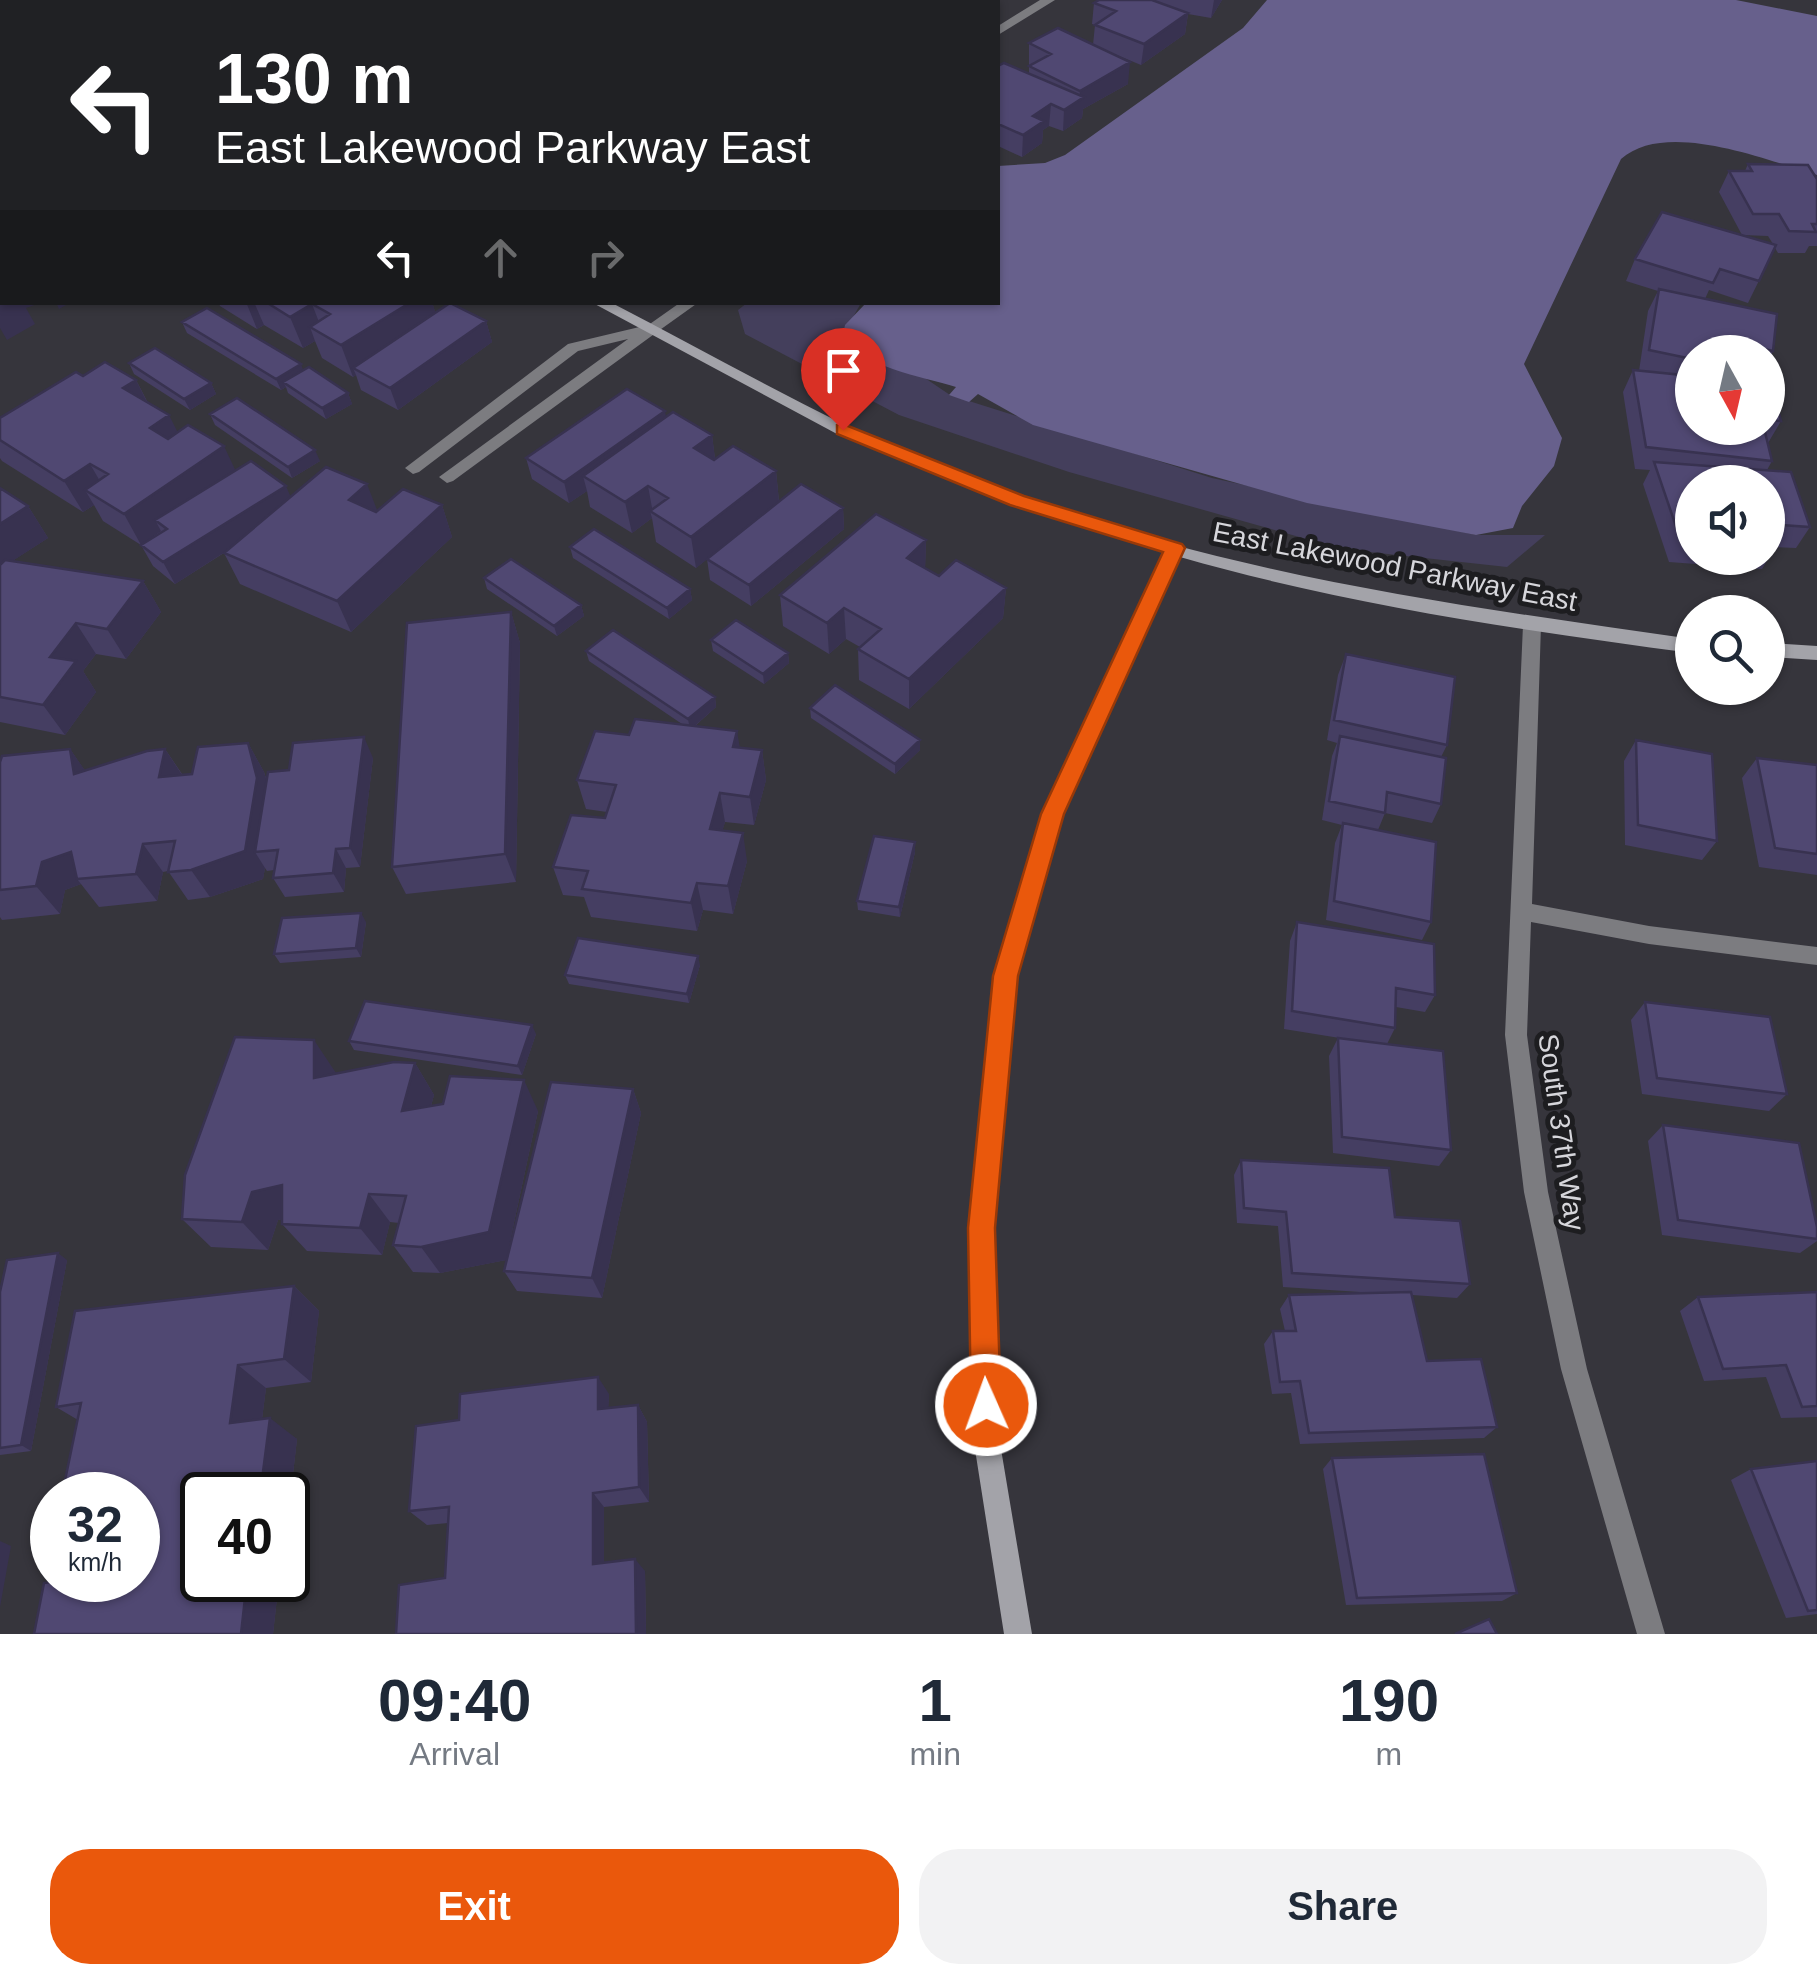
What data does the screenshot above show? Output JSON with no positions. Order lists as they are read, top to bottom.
{
  "streets": {
    "street": ["East Lakewood Parkway East", "South 37th Way"]
  },
  "crossings": [
    ["East Lakewood Parkway East", "South 37th Way"]
  ],
  "north": "bottom",
  "page": {
    "turn": ["130 m", "East Lakewood Parkway East"],
    "speed": "32 km/h",
    "limit": "40",
    "eta": [
      "09:40",
      "Arrival",
      "1",
      "min",
      "190",
      "m"
    ],
    "buttons": ["Exit", "Share"]
  }
}
